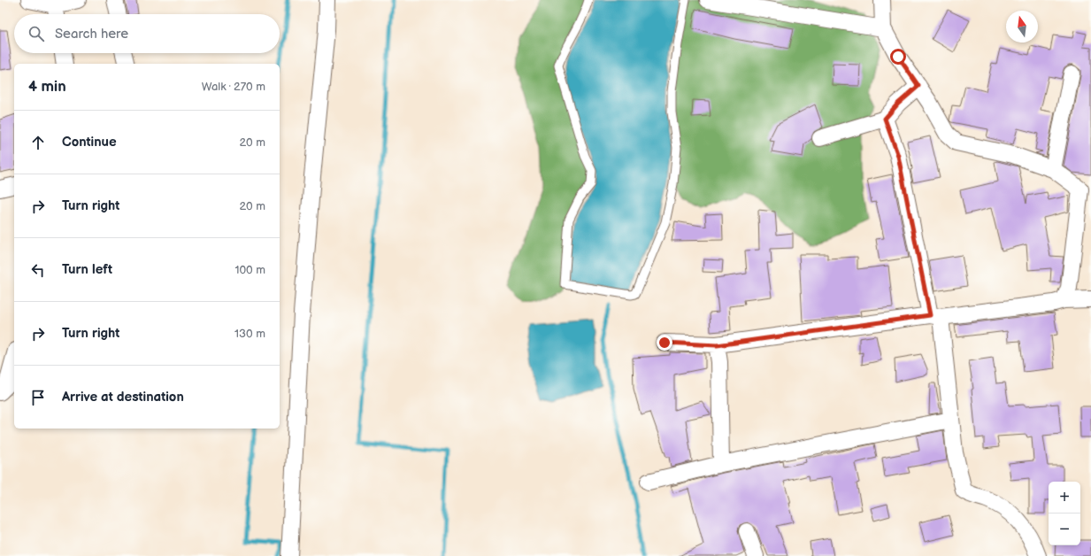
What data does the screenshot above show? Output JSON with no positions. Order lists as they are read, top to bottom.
{
  "north": "top",
  "page": {
    "search": "Search here",
    "heading": ["4 min", "Walk · 270 m"],
    "list": [
      ["Continue", "20 m"],
      ["Turn right", "20 m"],
      ["Turn left", "100 m"],
      ["Turn right", "130 m"],
      "Arrive at destination"
    ],
    "map_buttons": ["+", "−"]
  }
}
